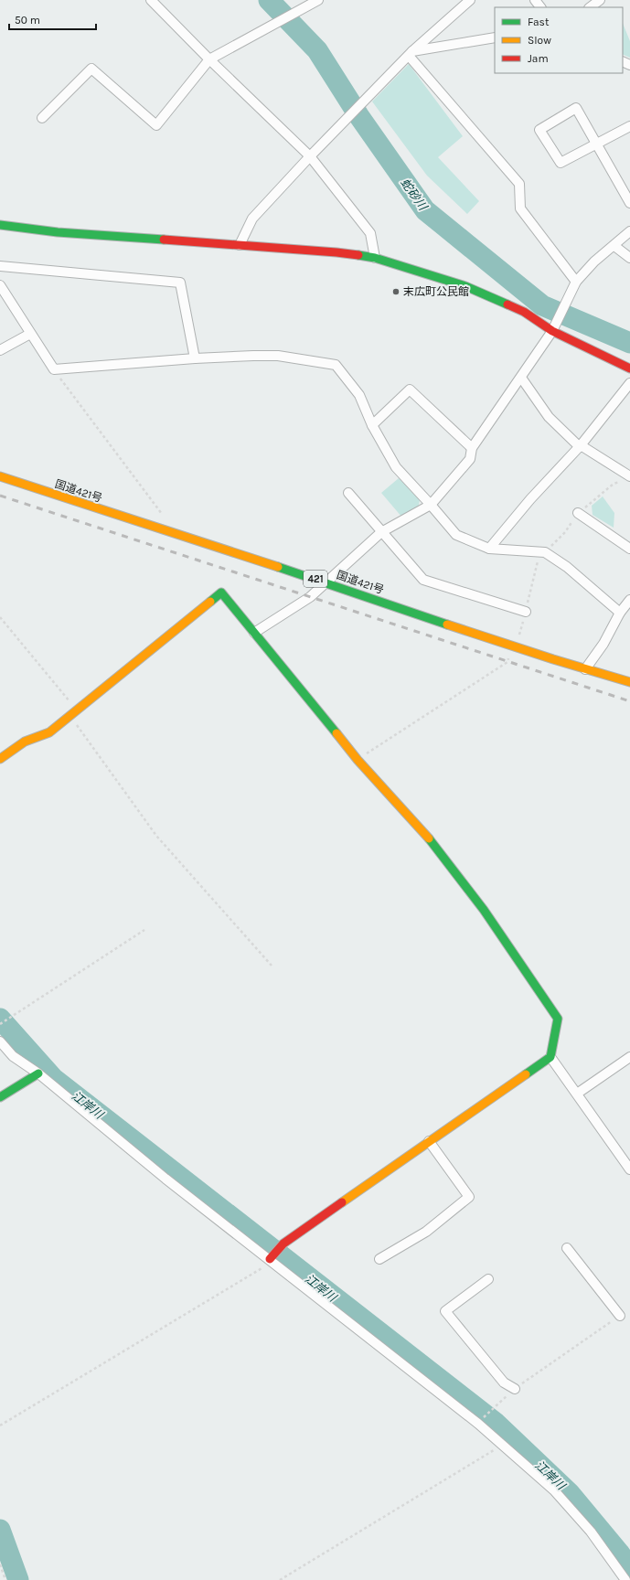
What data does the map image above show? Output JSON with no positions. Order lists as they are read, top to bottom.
{
  "streets": {
    "main road": ["国道421号", "421"]
  },
  "water": ["蛇砂川", "江岸川"],
  "places": ["末広町公民館"],
  "legend": ["Fast", "Slow", "Jam"],
  "scale_bar": "50 m"
}
